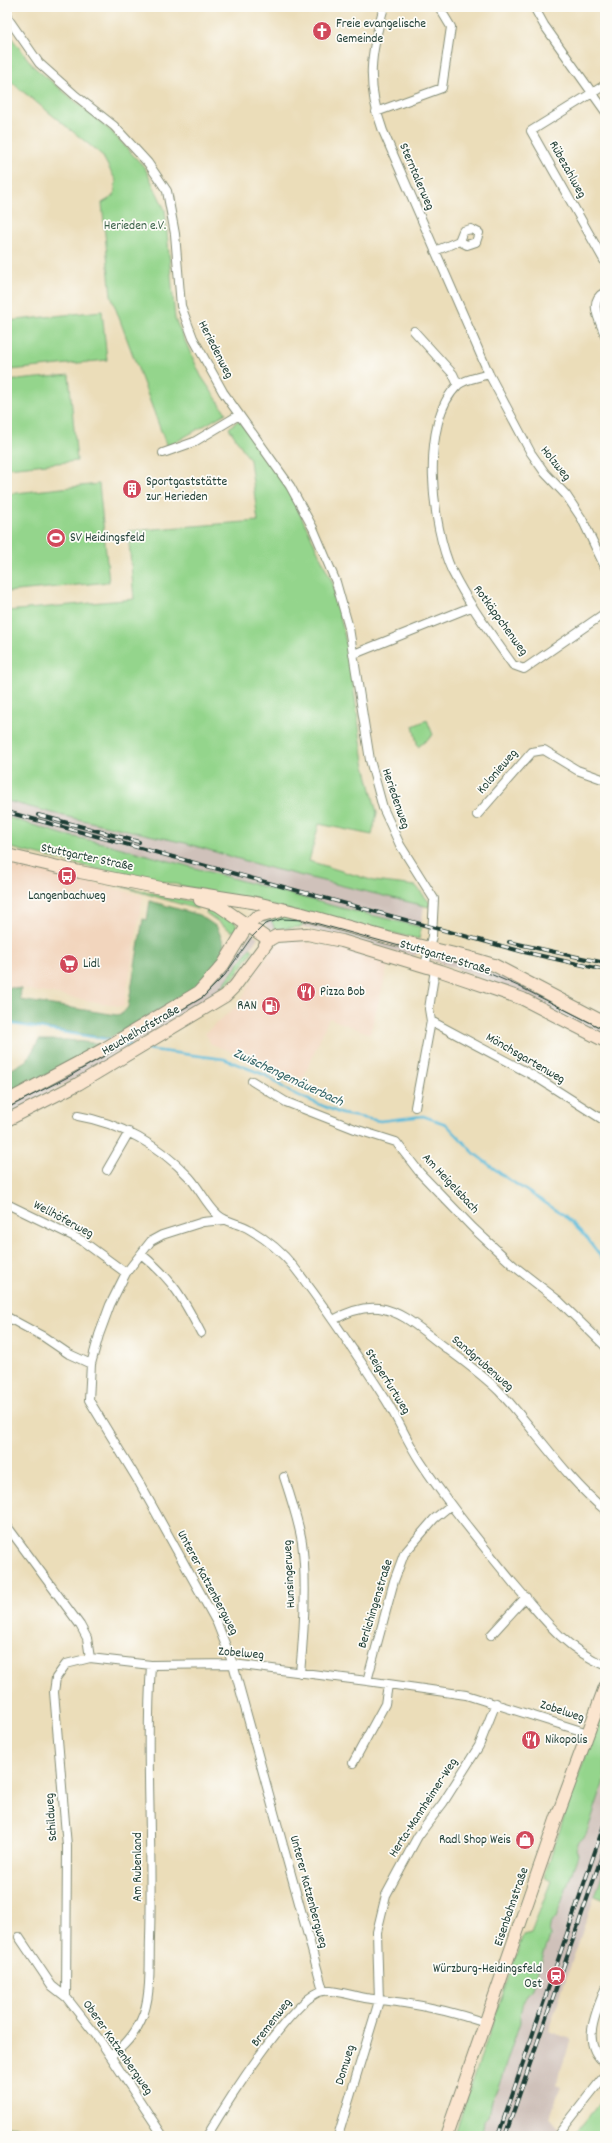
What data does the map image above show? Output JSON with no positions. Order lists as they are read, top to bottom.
{
  "streets": {
    "main road": ["Stuttgarter Straße", "Heuchelhofstraße", "Eisenbahnstraße"],
    "street": [
      "Rübezahlweg",
      "Sterntalerweg",
      "Heriedenweg",
      "Holzweg",
      "Rotkäppchenweg",
      "Kolonieweg",
      "Mönchsgartenweg",
      "Am Heigelsbach",
      "Wellhöferweg",
      "Sandgrubenweg",
      "Steigerfurtweg",
      "Hunsingerweg",
      "Unterer Katzenbergweg",
      "Berlichingenstraße",
      "Zobelweg",
      "Herta-Mannheimer-Weg",
      "Schildweg",
      "Am Rubenland",
      "Bremenweg",
      "Oberer Katzenbergweg",
      "Domweg"
    ]
  },
  "crossings": [
    ["Sterntalerweg", "Holzweg"],
    ["Heriedenweg", "Stuttgarter Straße"],
    ["Stuttgarter Straße", "Heuchelhofstraße"],
    ["Wellhöferweg", "Unterer Katzenbergweg"],
    ["Sandgrubenweg", "Steigerfurtweg"],
    ["Steigerfurtweg", "Unterer Katzenbergweg"],
    ["Steigerfurtweg", "Berlichingenstraße"],
    ["Hunsingerweg", "Zobelweg"],
    ["Unterer Katzenbergweg", "Zobelweg"],
    ["Unterer Katzenbergweg", "Bremenweg"],
    ["Berlichingenstraße", "Zobelweg"],
    ["Zobelweg", "Herta-Mannheimer-Weg"],
    ["Zobelweg", "Schildweg"],
    ["Zobelweg", "Am Rubenland"],
    ["Zobelweg", "Eisenbahnstraße"],
    ["Herta-Mannheimer-Weg", "Domweg"],
    ["Schildweg", "Oberer Katzenbergweg"],
    ["Am Rubenland", "Oberer Katzenbergweg"]
  ],
  "water": ["Zwischengemäuerbach"],
  "parks": ["Herieden e.V."],
  "places": {
    "church": ["Freie evangelische Gemeinde"],
    "building": ["Sportgaststätte zur Herieden"],
    "sports": ["SV Heidingsfeld"],
    "bus stop": ["Langenbachweg"],
    "supermarket": ["Lidl"],
    "restaurant": ["Pizza Bob", "Nikopolis"],
    "fuel station": ["RAN"],
    "shop": ["Radl Shop Weis"],
    "station": ["Würzburg-Heidingsfeld Ost"]
  }
}
